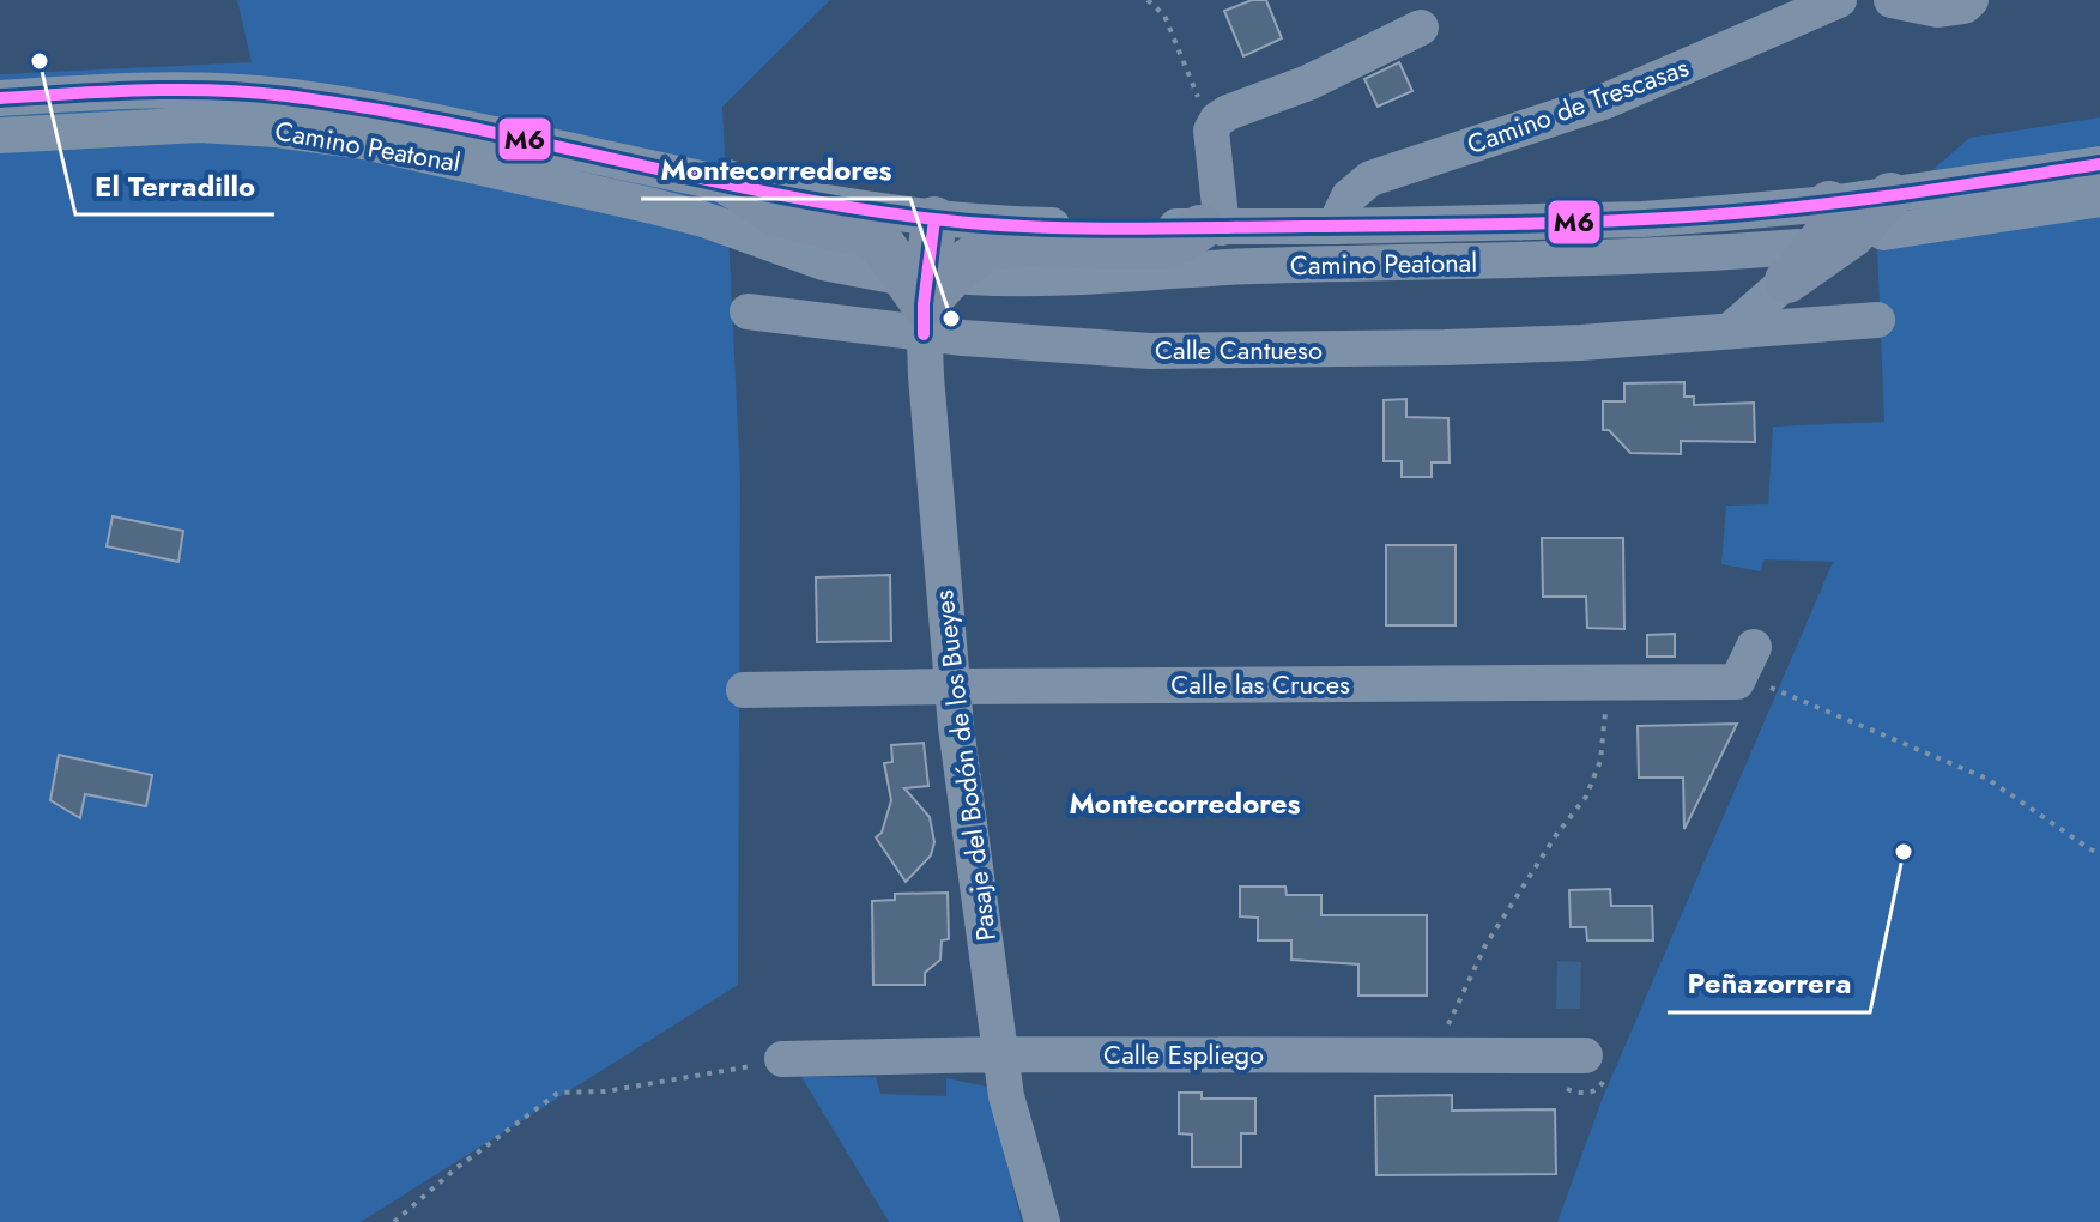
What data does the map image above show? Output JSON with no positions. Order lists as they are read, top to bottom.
{
  "streets": {
    "street": [
      "Camino de Trescasas",
      "Camino Peatonal",
      "Calle Cantueso",
      "Calle las Cruces",
      "Pasaje del Bodón de los Bueyes",
      "Calle Espliego"
    ]
  },
  "crossings": [
    ["Camino Peatonal", "Calle Cantueso"],
    ["Camino Peatonal", "Pasaje del Bodón de los Bueyes"],
    ["Calle Cantueso", "Pasaje del Bodón de los Bueyes"],
    ["Calle las Cruces", "Pasaje del Bodón de los Bueyes"],
    ["Pasaje del Bodón de los Bueyes", "Calle Espliego"]
  ],
  "districts": ["Montecorredores"],
  "places": ["El Terradillo", "Montecorredores", "Peñazorrera"],
  "lines": ["transit line M6"]
}
